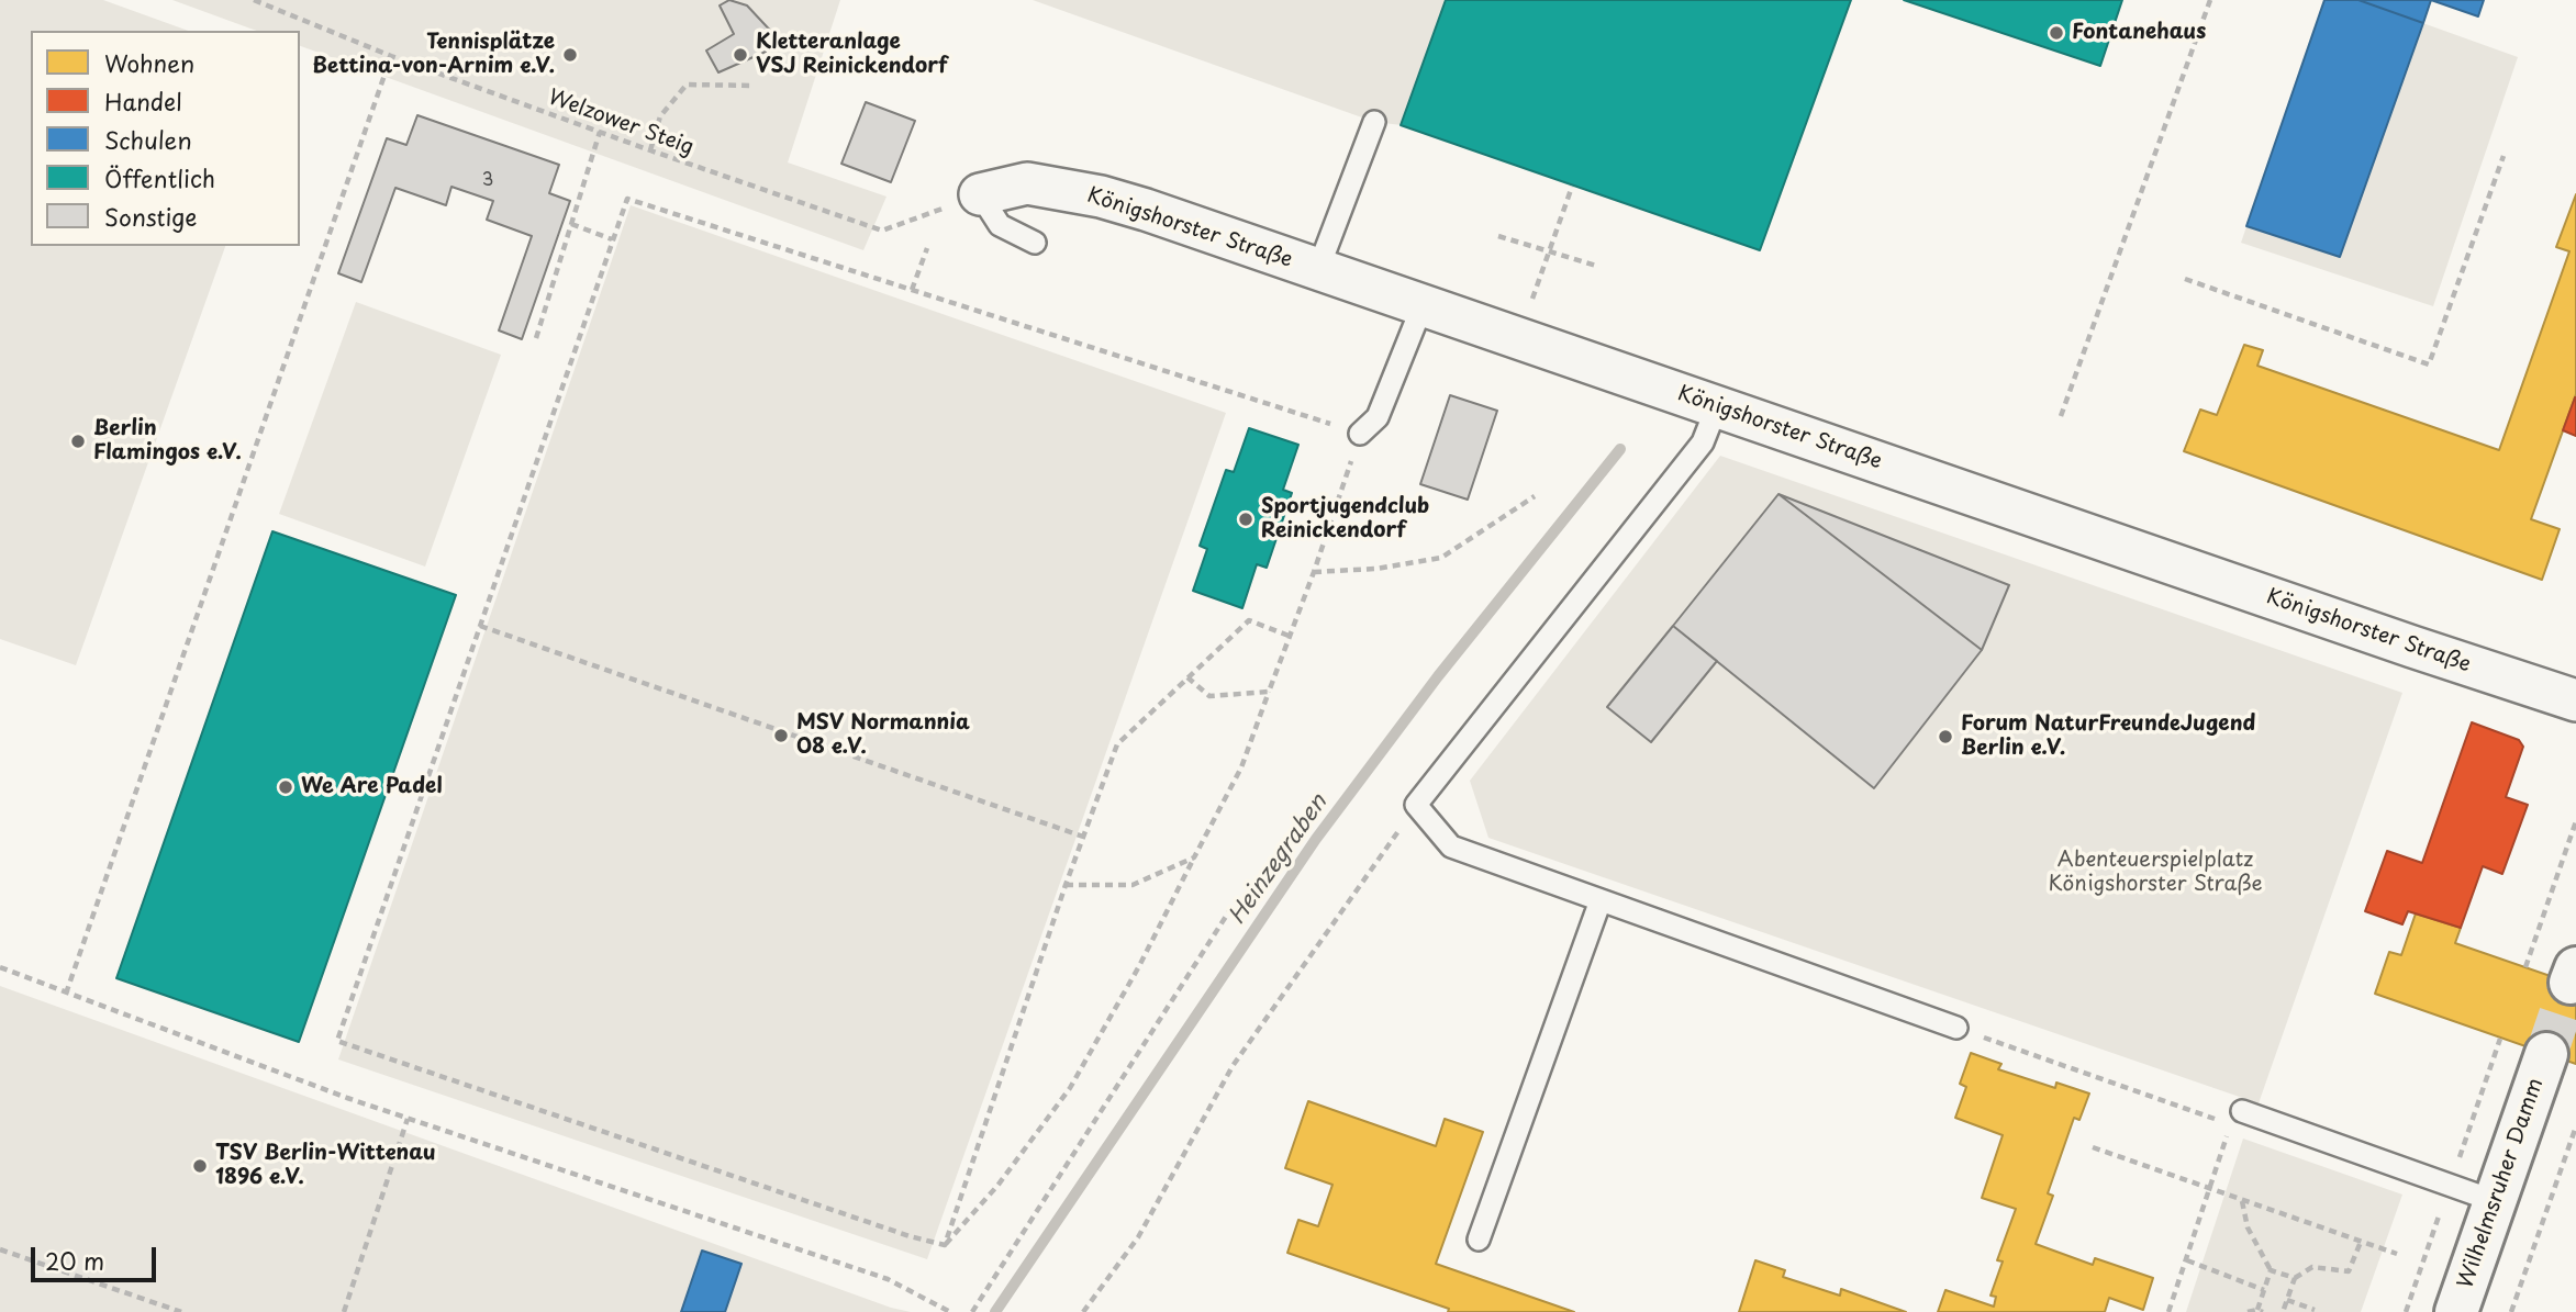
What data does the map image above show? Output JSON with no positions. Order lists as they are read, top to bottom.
{
  "streets": {
    "main road": ["Wilhelmsruher Damm"],
    "street": ["Königshorster Straße"],
    "path": ["Welzower Steig"]
  },
  "crossings": [
    ["Welzower Steig", "Königshorster Straße"]
  ],
  "water": ["Heinzegraben"],
  "parks": ["Abenteuerspielplatz Königshorster Straße"],
  "places": [
    "Fontanehaus",
    "Tennisplätze Bettina-von-Arnim e.V.",
    "Kletteranlage VSJ Reinickendorf",
    "Berlin Flamingos e.V.",
    "Sportjugendclub Reinickendorf",
    "MSV Normannia 08 e.V.",
    "Forum NaturFreundeJugend Berlin e.V.",
    "We Are Padel",
    "TSV Berlin-Wittenau 1896 e.V."
  ],
  "house_numbers": ["3"],
  "legend": [
    "Wohnen",
    "Handel",
    "Schulen",
    "Öffentlich",
    "Sonstige"
  ],
  "scale_bar": "20 m"
}
